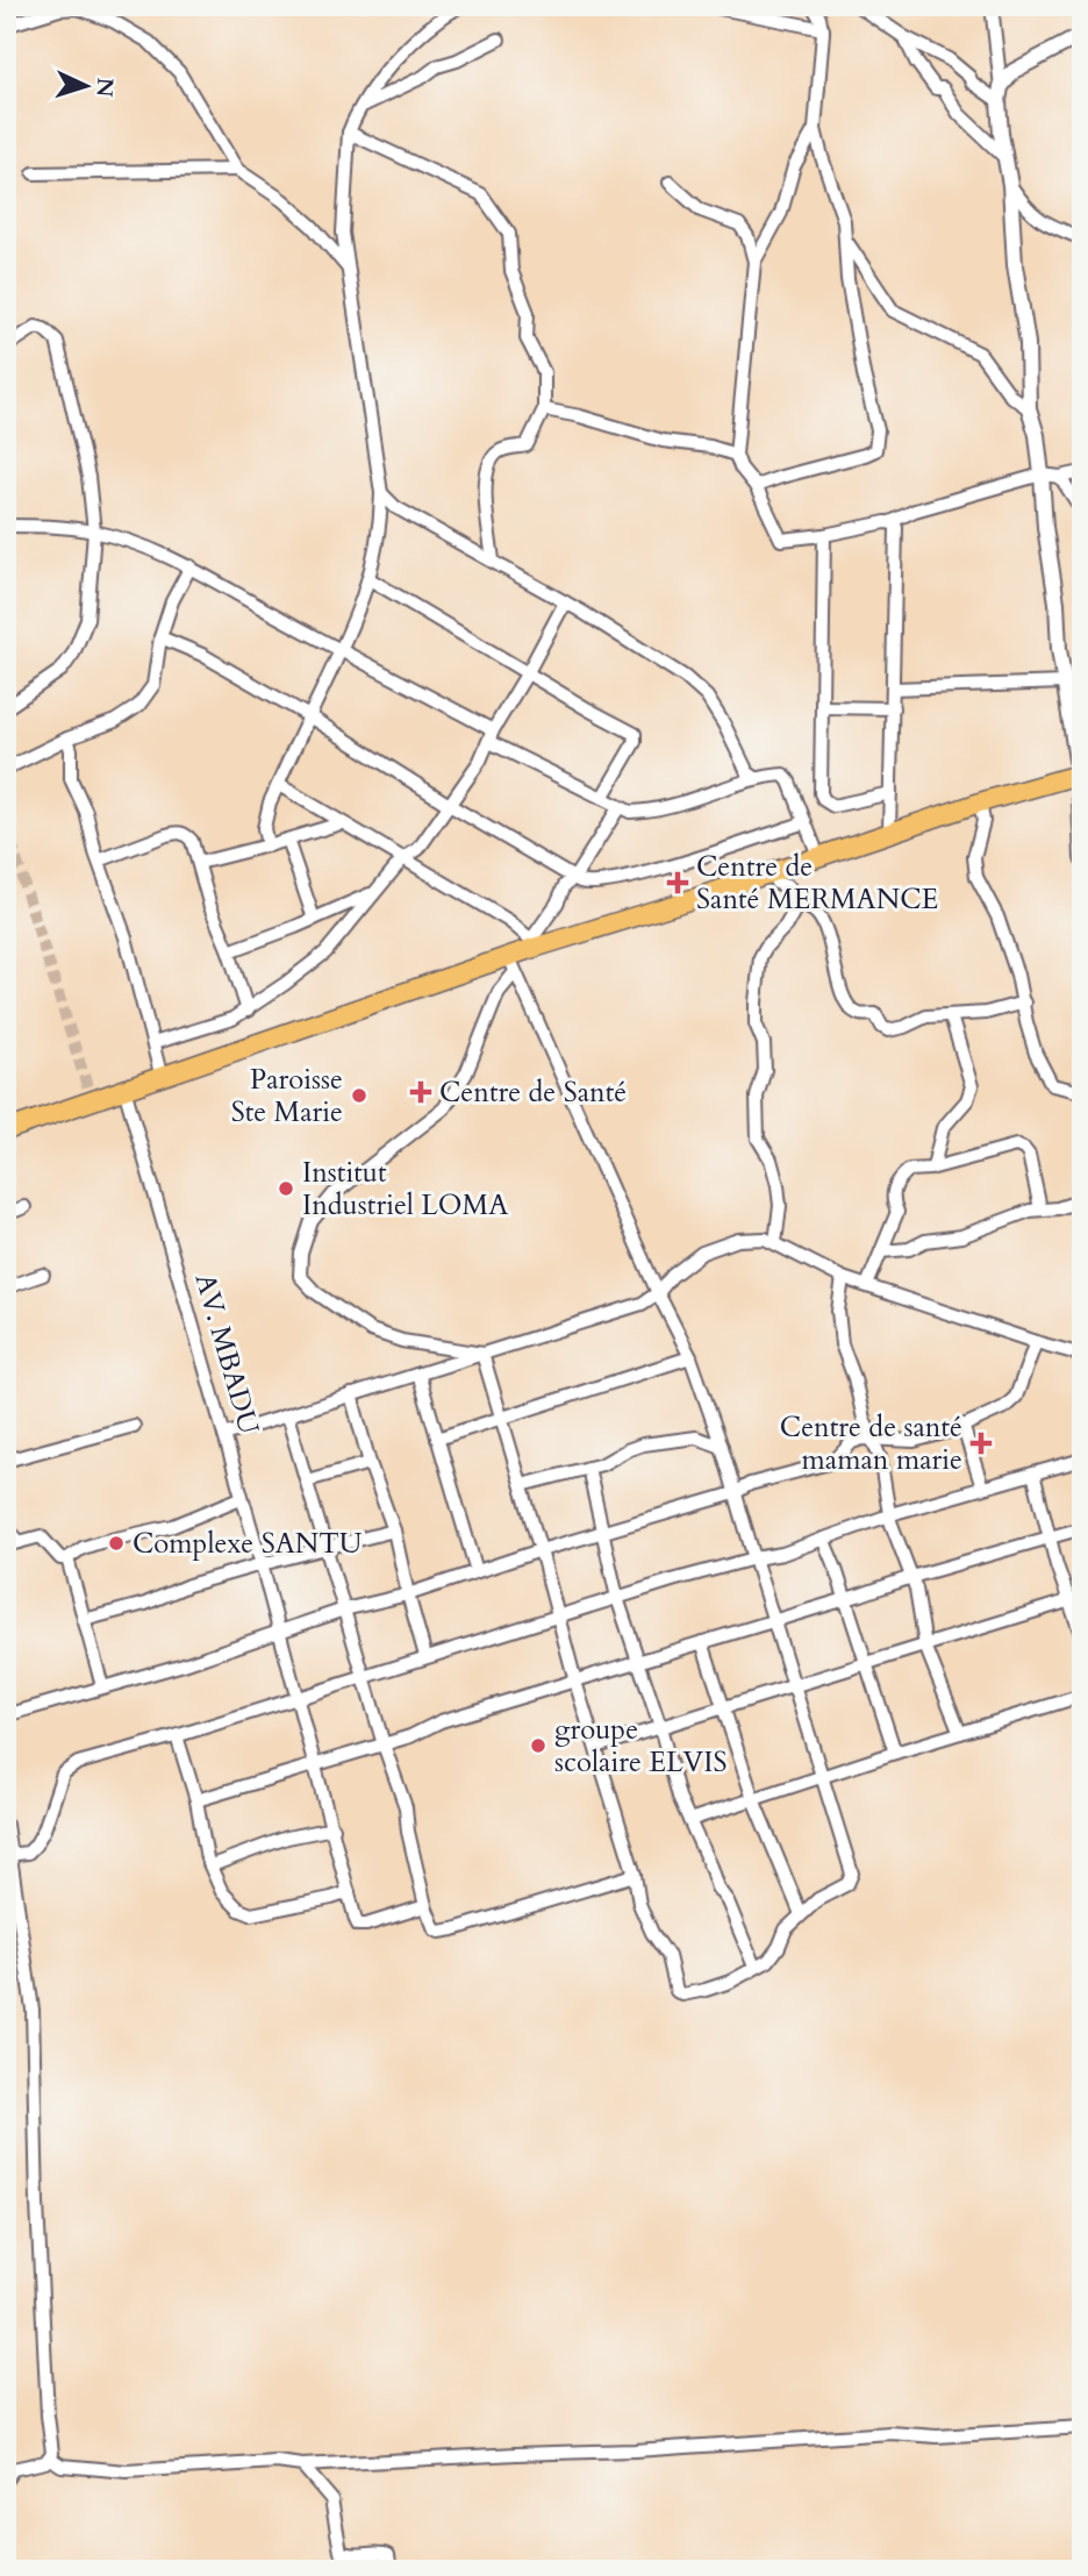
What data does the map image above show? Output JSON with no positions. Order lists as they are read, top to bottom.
{
  "streets": {
    "street": ["AV. MBADU"]
  },
  "places": {
    "health": ["Centre de Santé MERMANCE", "Centre de Santé", "Centre de santé maman marie"],
    "other": [
      "Paroisse Ste Marie",
      "Institut Industriel LOMA",
      "Complexe SANTU",
      "groupe scolaire ELVIS"
    ]
  },
  "north": "right"
}
